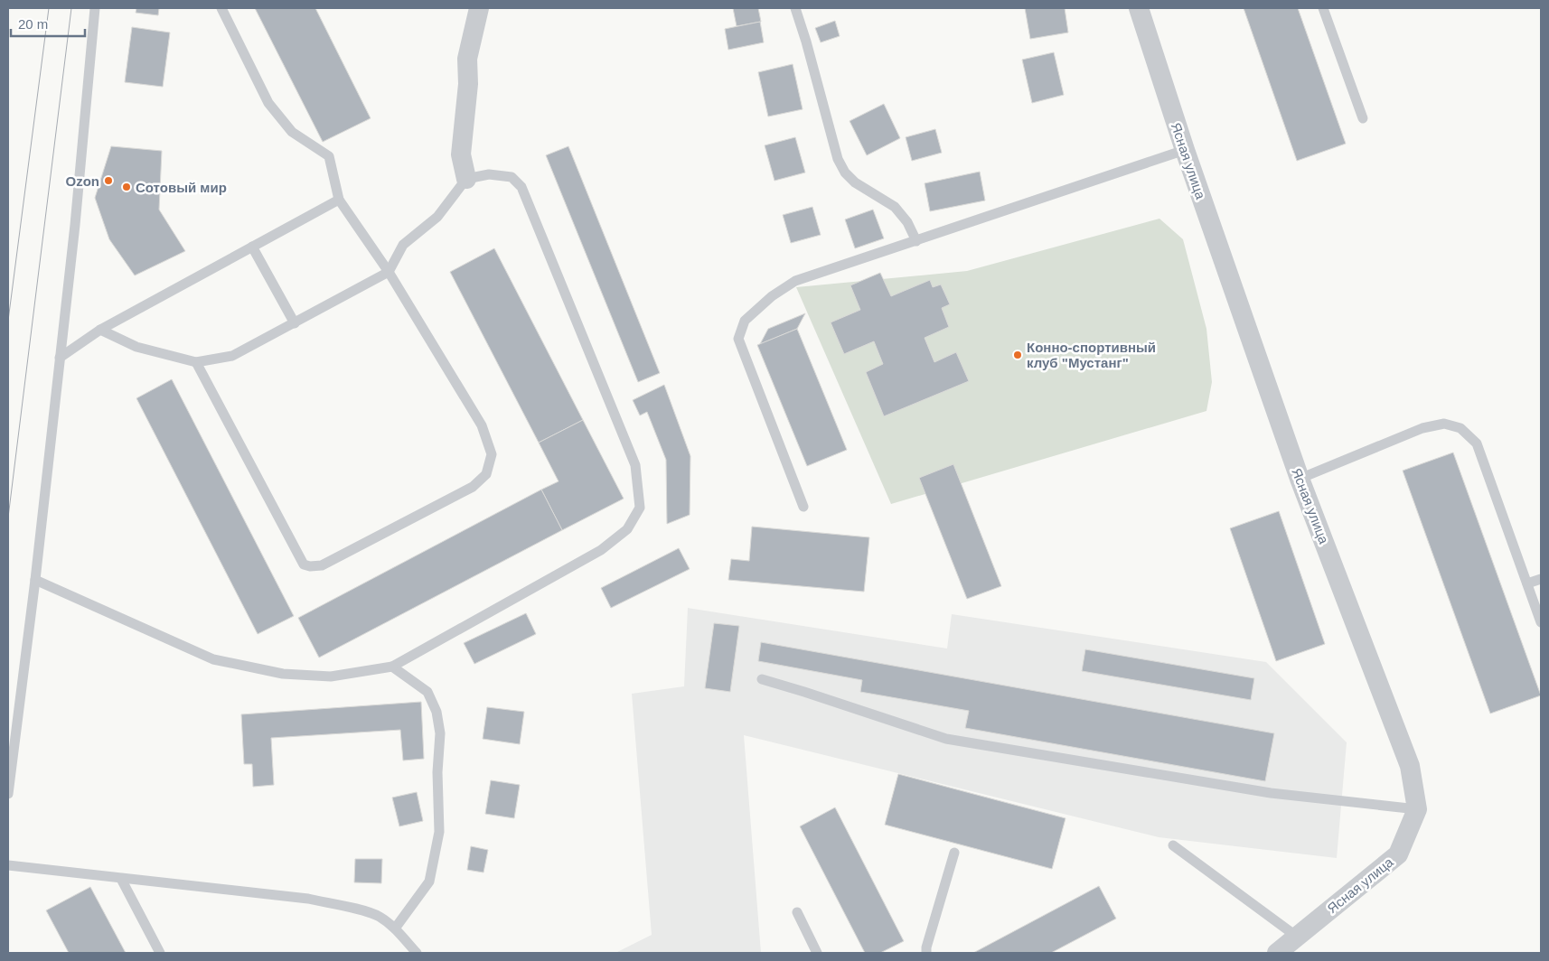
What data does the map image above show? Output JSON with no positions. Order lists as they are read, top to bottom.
{
  "streets": {
    "street": ["Ясная улица"]
  },
  "places": ["Ozon", "Сотовый мир", "Конно-спортивный клуб \"Мустанг\""],
  "scale_bar": "20 m"
}
